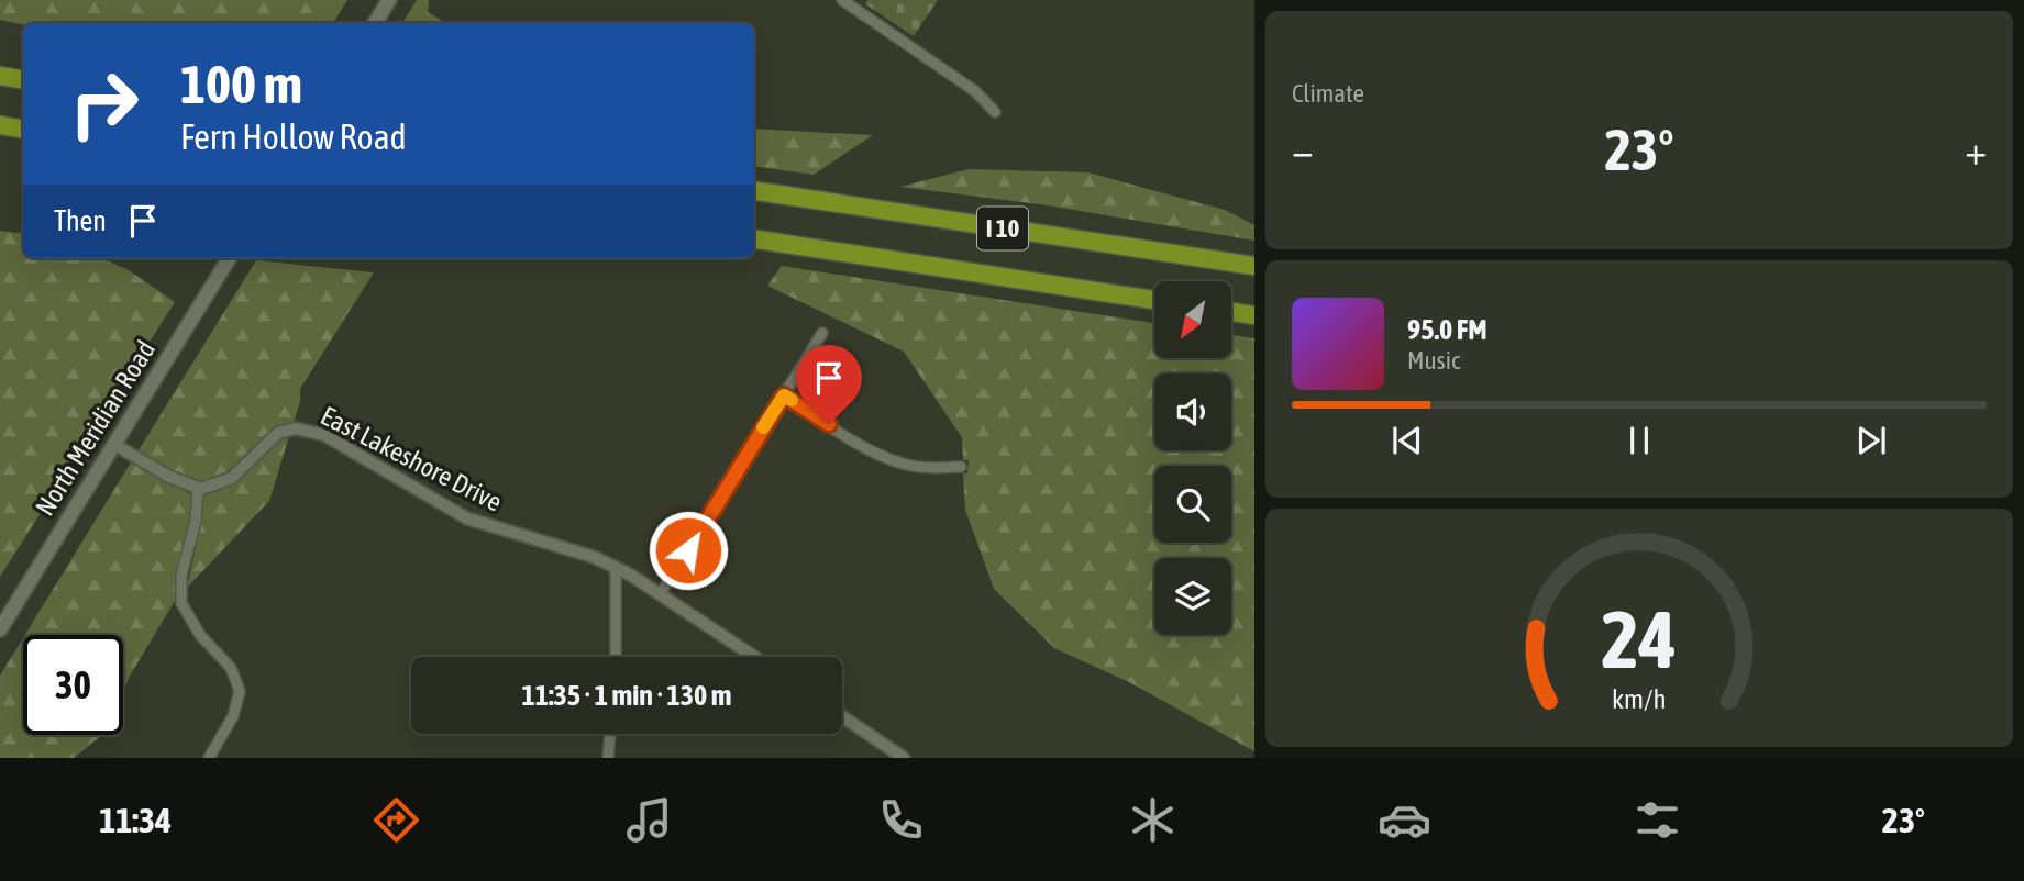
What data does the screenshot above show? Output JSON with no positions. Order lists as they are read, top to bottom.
{
  "streets": {
    "highway": ["I 10"],
    "main road": ["North Meridian Road"],
    "street": ["East Lakeshore Drive"]
  },
  "north": "bottom left",
  "page": {
    "tile": "Climate",
    "turn": ["100 m", "Fern Hollow Road"],
    "heat": ["−", "23°", "+"],
    "then": "Then",
    "song": ["95.0 FM", "Music"],
    "limit": "30",
    "trip": "11:35 · 1 min · 130 m",
    "tabs": ["11:34", "23°"],
    "gauge": ["24", "km/h"]
  }
}
